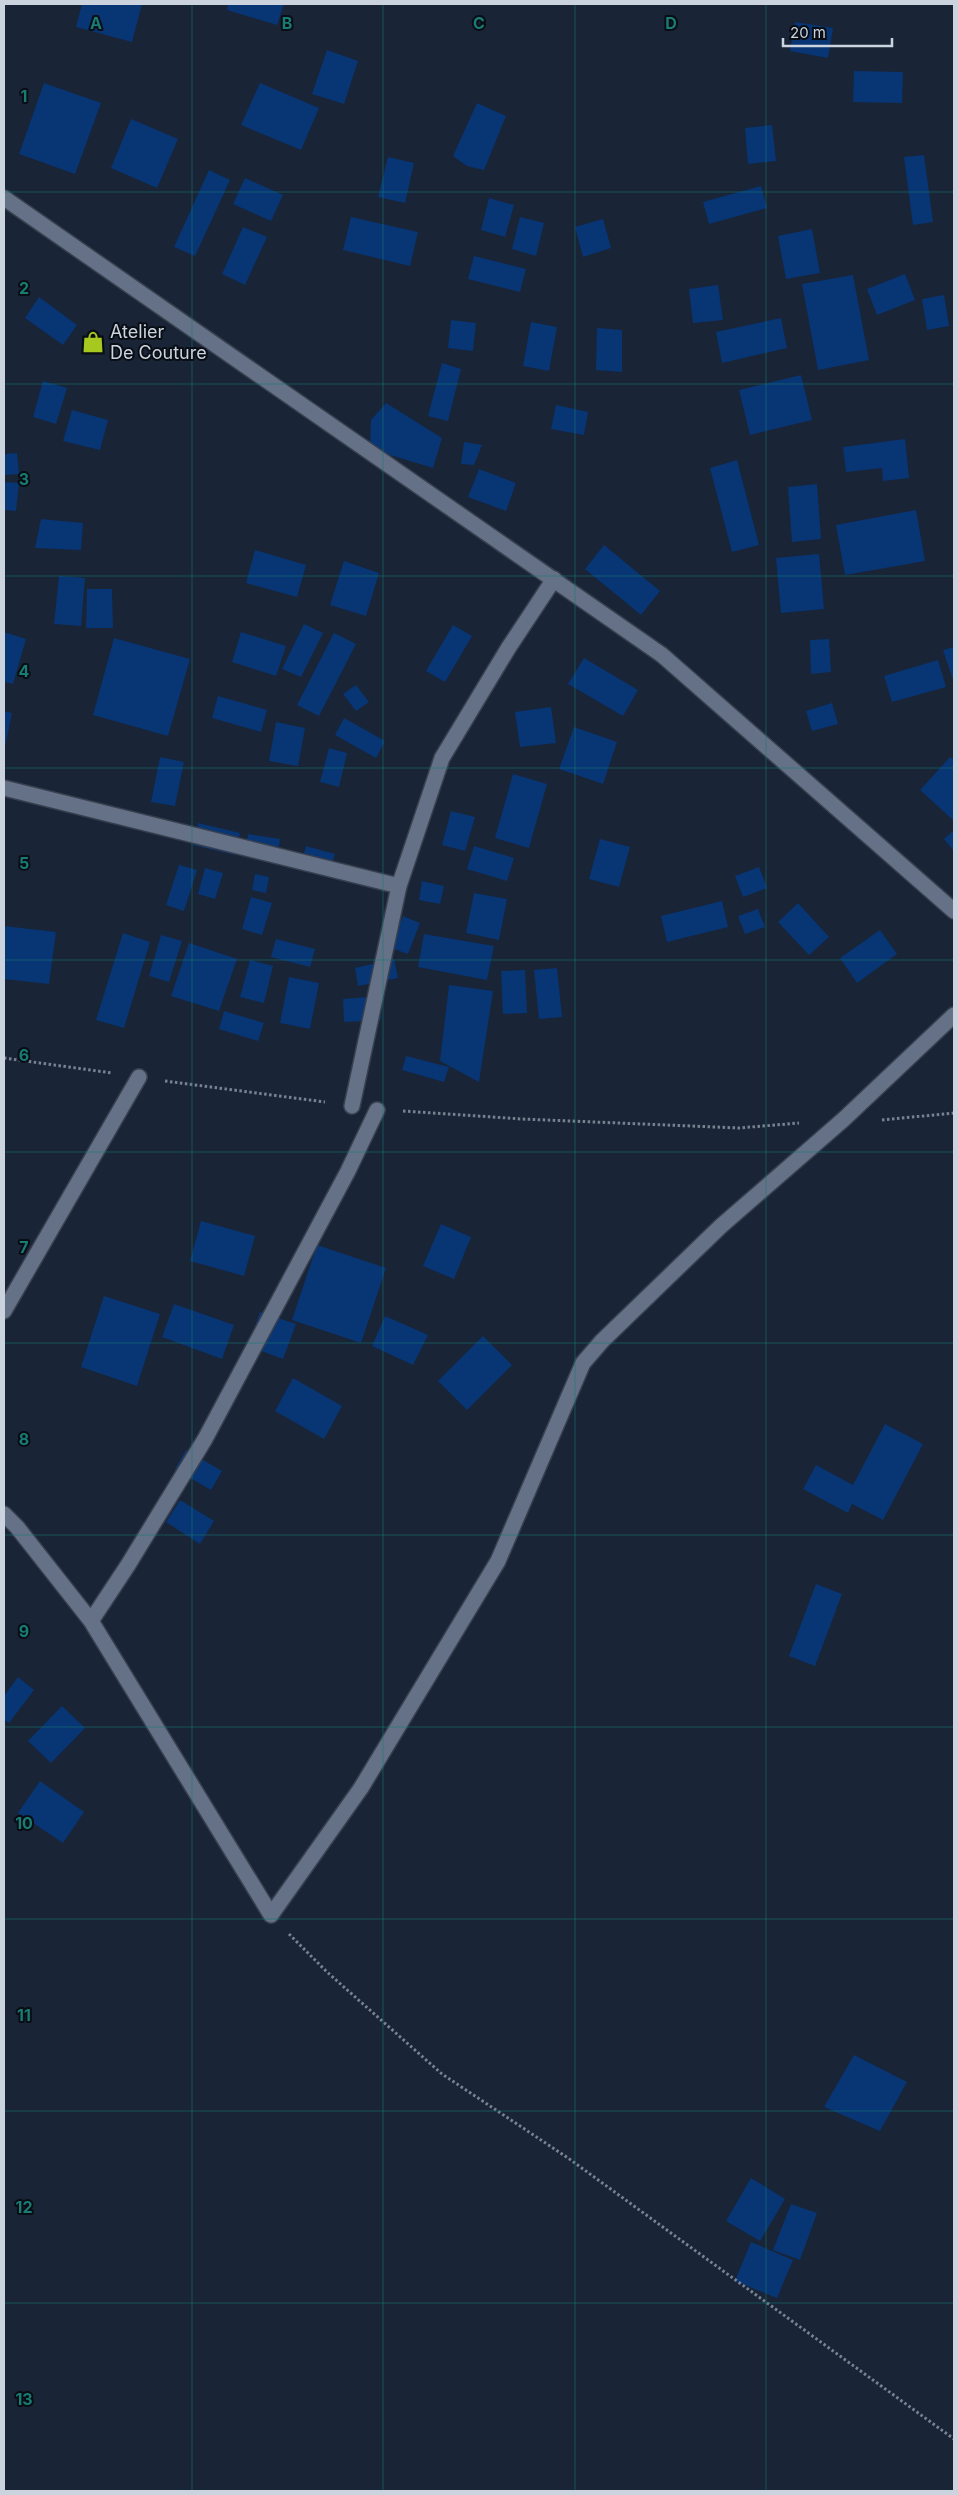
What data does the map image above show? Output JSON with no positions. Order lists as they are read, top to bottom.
{
  "places": {
    "shop": ["Atelier De Couture"]
  },
  "scale_bar": "20 m",
  "grid": {
    "columns": [
      "A",
      "B",
      "C",
      "D"
    ],
    "rows": [
      "1",
      "2",
      "3",
      "4",
      "5",
      "6",
      "7",
      "8",
      "9",
      "10",
      "11",
      "12",
      "13"
    ]
  }
}
